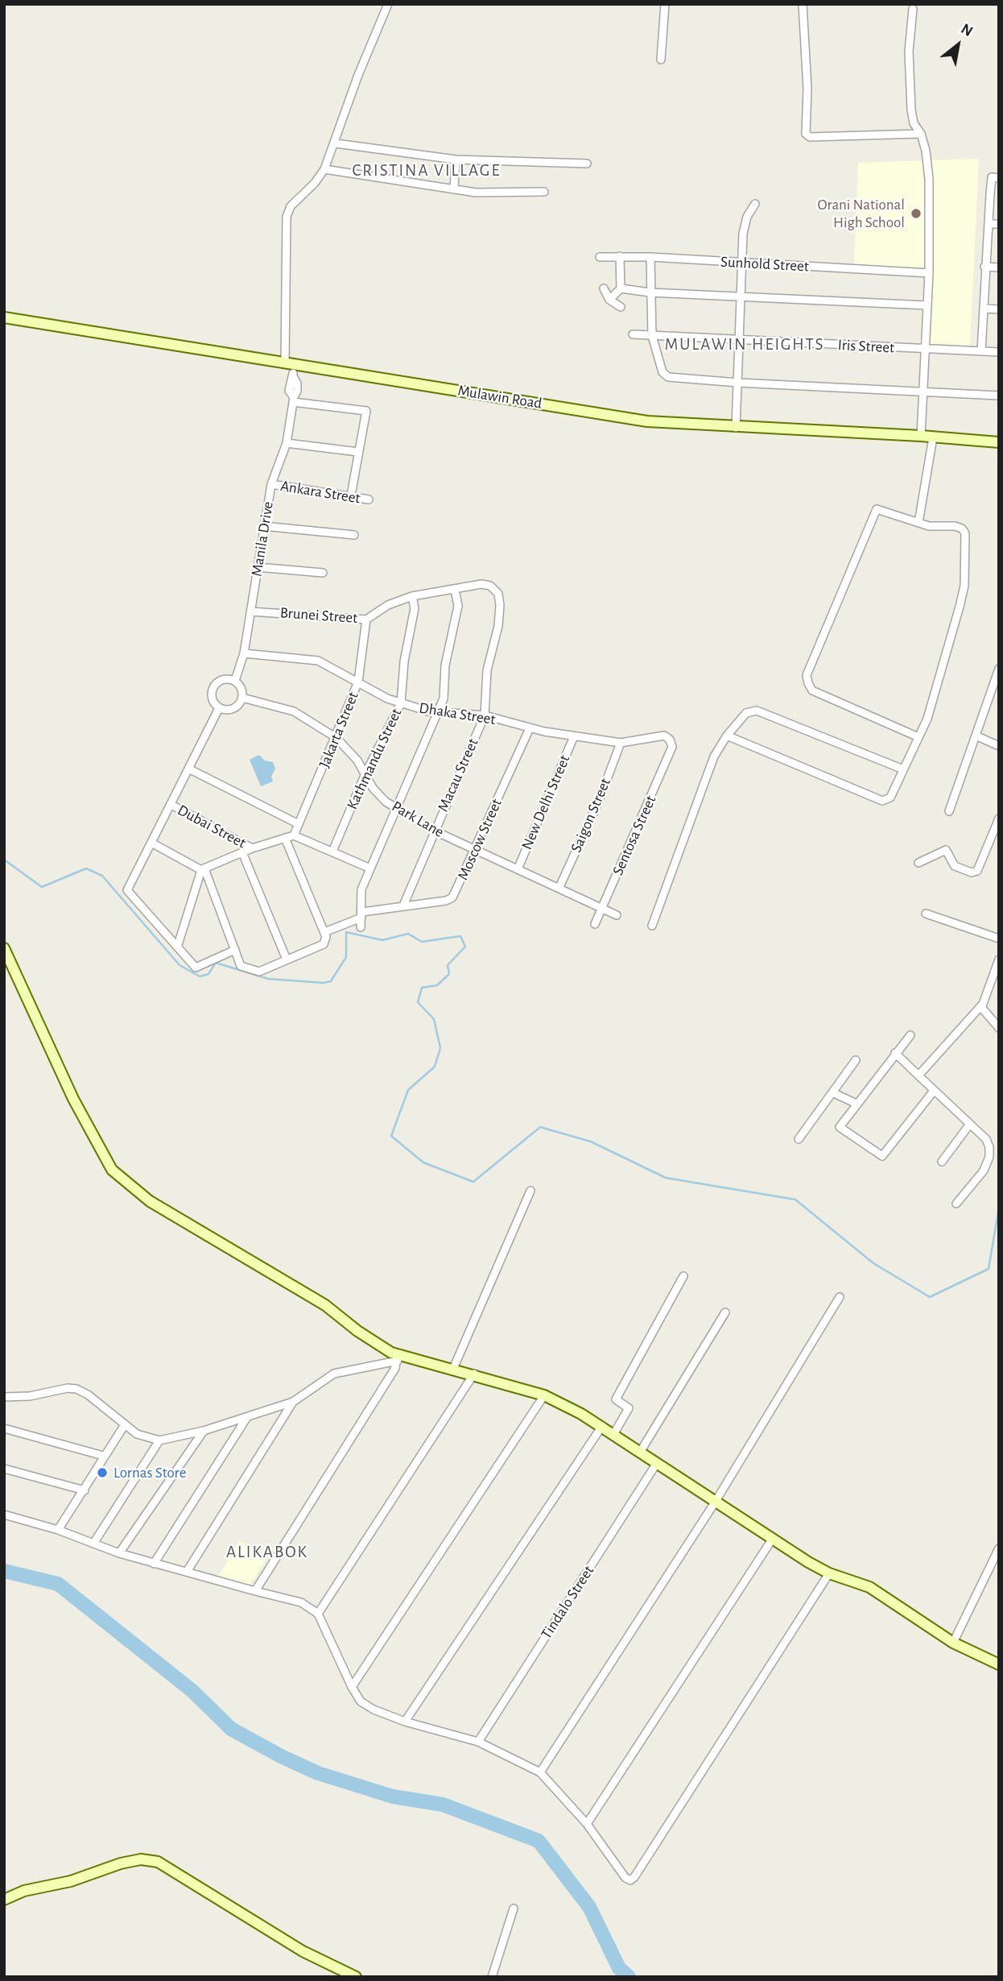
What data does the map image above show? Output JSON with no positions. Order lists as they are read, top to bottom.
{
  "streets": {
    "street": [
      "Sunhold Street",
      "Iris Street",
      "Mulawin Road",
      "Ankara Street",
      "Manila Drive",
      "Brunei Street",
      "Dhaka Street",
      "Jakarta Street",
      "Kathmandu Street",
      "Macau Street",
      "New Delhi Street",
      "Saigon Street",
      "Park Lane",
      "Dubai Street",
      "Sentosa Street",
      "Moscow Street",
      "Tindalo Street"
    ]
  },
  "crossings": [
    ["Mulawin Road", "Manila Drive"],
    ["Ankara Street", "Manila Drive"],
    ["Manila Drive", "Brunei Street"],
    ["Manila Drive", "Dhaka Street"],
    ["Manila Drive", "Park Lane"],
    ["Brunei Street", "Jakarta Street"],
    ["Brunei Street", "Kathmandu Street"],
    ["Brunei Street", "Macau Street"],
    ["Dhaka Street", "Jakarta Street"],
    ["Dhaka Street", "Kathmandu Street"],
    ["Dhaka Street", "Macau Street"],
    ["Dhaka Street", "New Delhi Street"],
    ["Dhaka Street", "Saigon Street"],
    ["Dhaka Street", "Sentosa Street"],
    ["Dhaka Street", "Moscow Street"],
    ["Jakarta Street", "Park Lane"],
    ["Kathmandu Street", "Park Lane"],
    ["Macau Street", "Park Lane"],
    ["Macau Street", "Moscow Street"],
    ["New Delhi Street", "Park Lane"],
    ["Saigon Street", "Park Lane"],
    ["Park Lane", "Sentosa Street"],
    ["Park Lane", "Moscow Street"]
  ],
  "districts": ["CRISTINA VILLAGE", "MULAWIN HEIGHTS", "ALIKABOK"],
  "places": ["Orani National High School", "Lornas Store"],
  "north": "top right"
}
